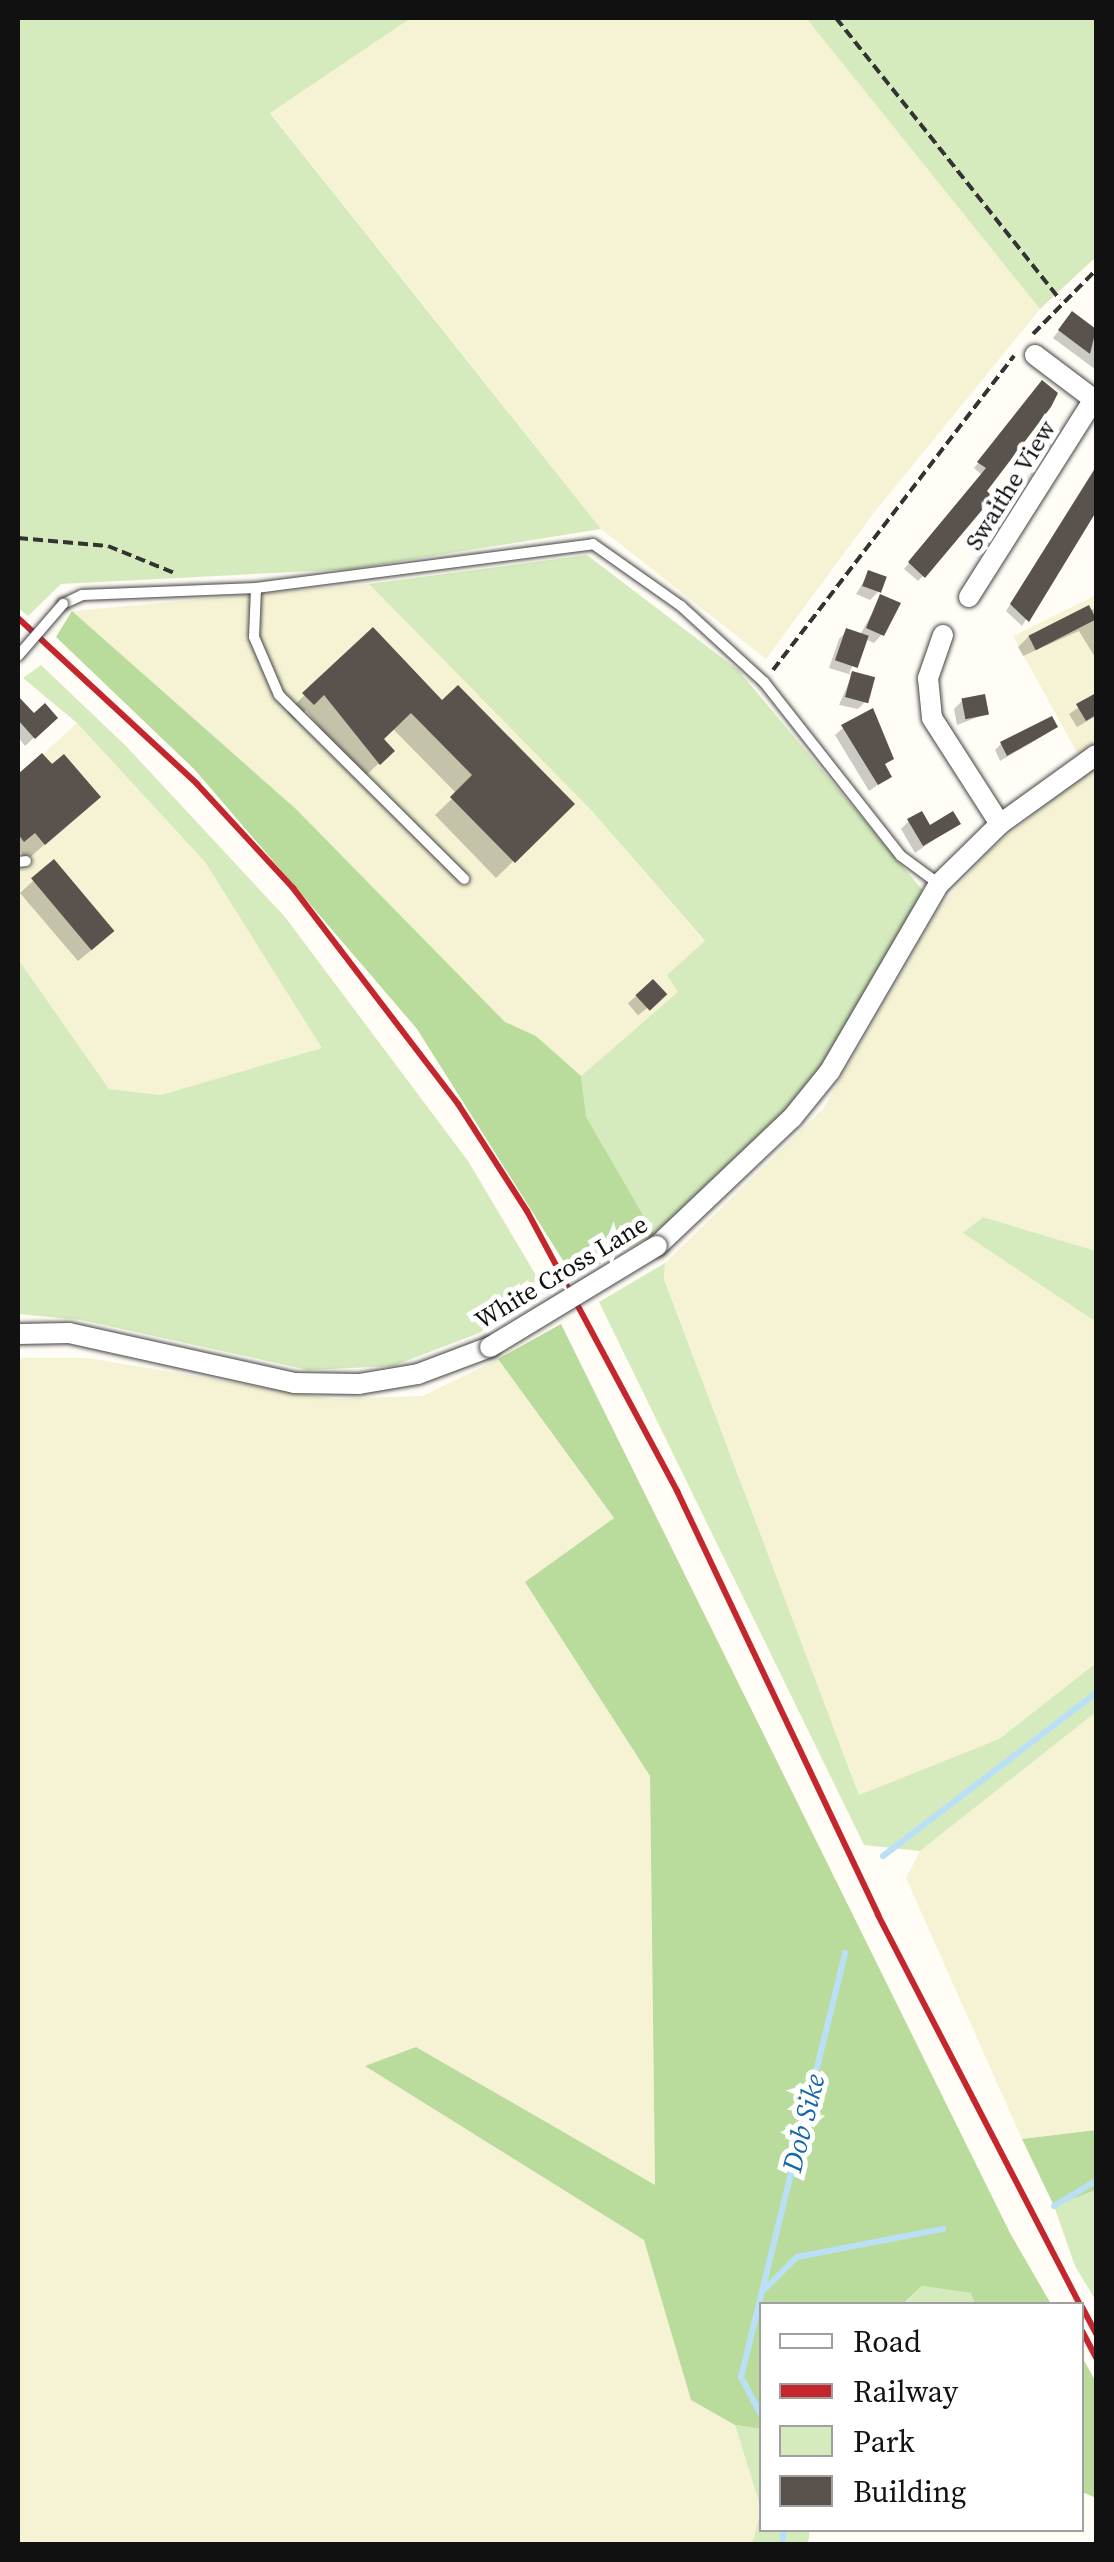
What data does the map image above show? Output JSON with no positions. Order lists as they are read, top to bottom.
{
  "streets": {
    "street": ["Swaithe View", "White Cross Lane"]
  },
  "water": ["Dob Sike"],
  "legend": [
    "Road",
    "Railway",
    "Park",
    "Building"
  ]
}
